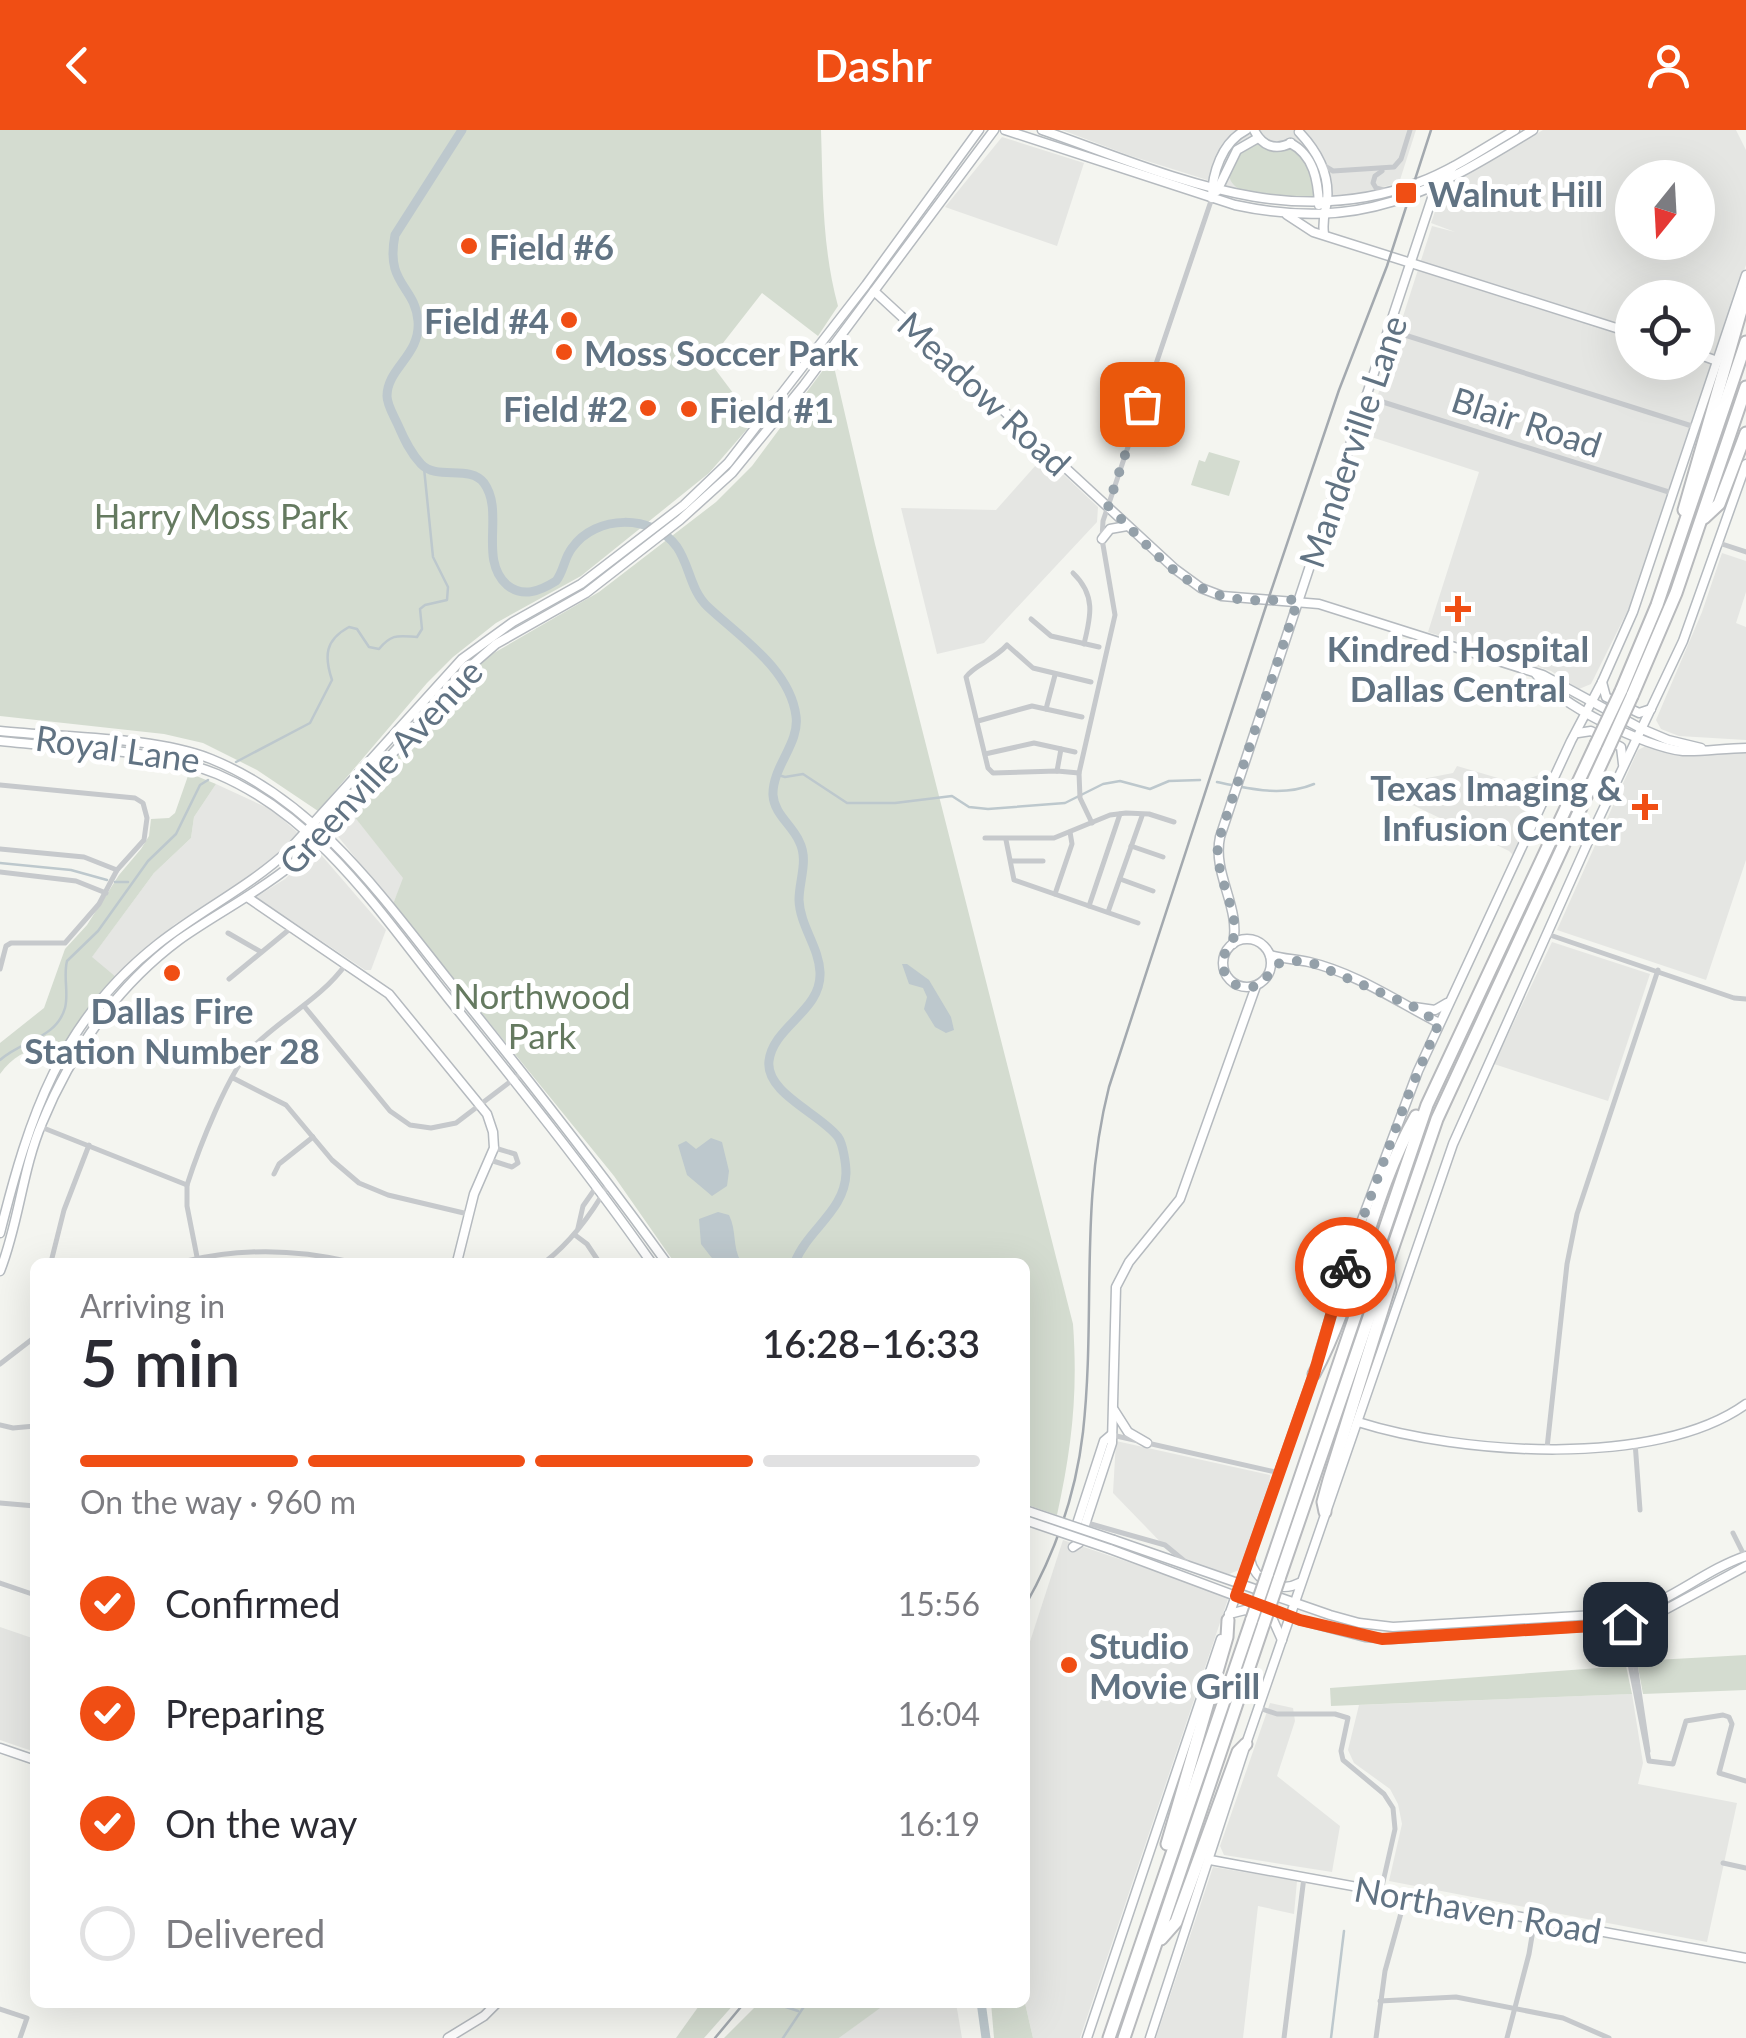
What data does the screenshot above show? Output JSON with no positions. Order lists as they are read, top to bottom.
{
  "streets": {
    "main road": [
      "Meadow Road",
      "Manderville Lane",
      "Royal Lane",
      "Greenville Avenue",
      "Northaven Road"
    ],
    "street": ["Blair Road"]
  },
  "crossings": [
    ["Meadow Road", "Manderville Lane"],
    ["Meadow Road", "Greenville Avenue"],
    ["Blair Road", "Manderville Lane"],
    ["Royal Lane", "Greenville Avenue"]
  ],
  "parks": ["Harry Moss Park", "Northwood Park"],
  "places": {
    "transit": ["Walnut Hill"],
    "other": [
      "Field #6",
      "Field #4",
      "Moss Soccer Park",
      "Field #2",
      "Field #1",
      "Dallas Fire Station Number 28",
      "Studio Movie Grill"
    ],
    "health": ["Kindred Hospital Dallas Central", "Texas Imaging & Infusion Center"]
  },
  "north": "bottom",
  "page": {
    "header": "Dashr",
    "heading": ["5 min", "Arriving in", "16:28–16:33"],
    "bar": "On the way · 960 m",
    "list": [
      ["Confirmed", "15:56"],
      ["Preparing", "16:04"],
      ["On the way", "16:19"],
      "Delivered"
    ]
  }
}
